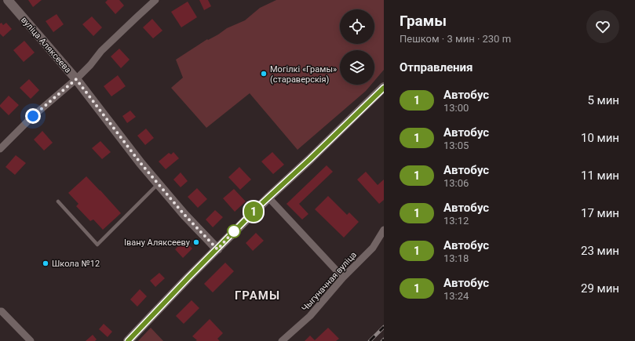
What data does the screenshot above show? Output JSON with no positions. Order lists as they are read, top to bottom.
{
  "streets": {
    "street": ["вуліца Аляксеева", "Чыгуначная вуліца"]
  },
  "districts": ["ГРАМЫ"],
  "places": ["Могілкі «Грамы» (стараверскія)", "Івану Аляксееву", "Школа №12"],
  "lines": ["bus line 1"],
  "page": {
    "on_map": "1",
    "heading": [
      ["Грамы", "Пешком · 3 мин · 230 m"],
      "Отправления"
    ],
    "list": [
      {
        "mark": "1",
        "name": "Автобус",
        "note": "13:00",
        "value": "5 мин"
      },
      {
        "mark": "1",
        "name": "Автобус",
        "note": "13:05",
        "value": "10 мин"
      },
      {
        "mark": "1",
        "name": "Автобус",
        "note": "13:06",
        "value": "11 мин"
      },
      {
        "mark": "1",
        "name": "Автобус",
        "note": "13:12",
        "value": "17 мин"
      },
      {
        "mark": "1",
        "name": "Автобус",
        "note": "13:18",
        "value": "23 мин"
      },
      {
        "mark": "1",
        "name": "Автобус",
        "note": "13:24",
        "value": "29 мин"
      }
    ]
  }
}
